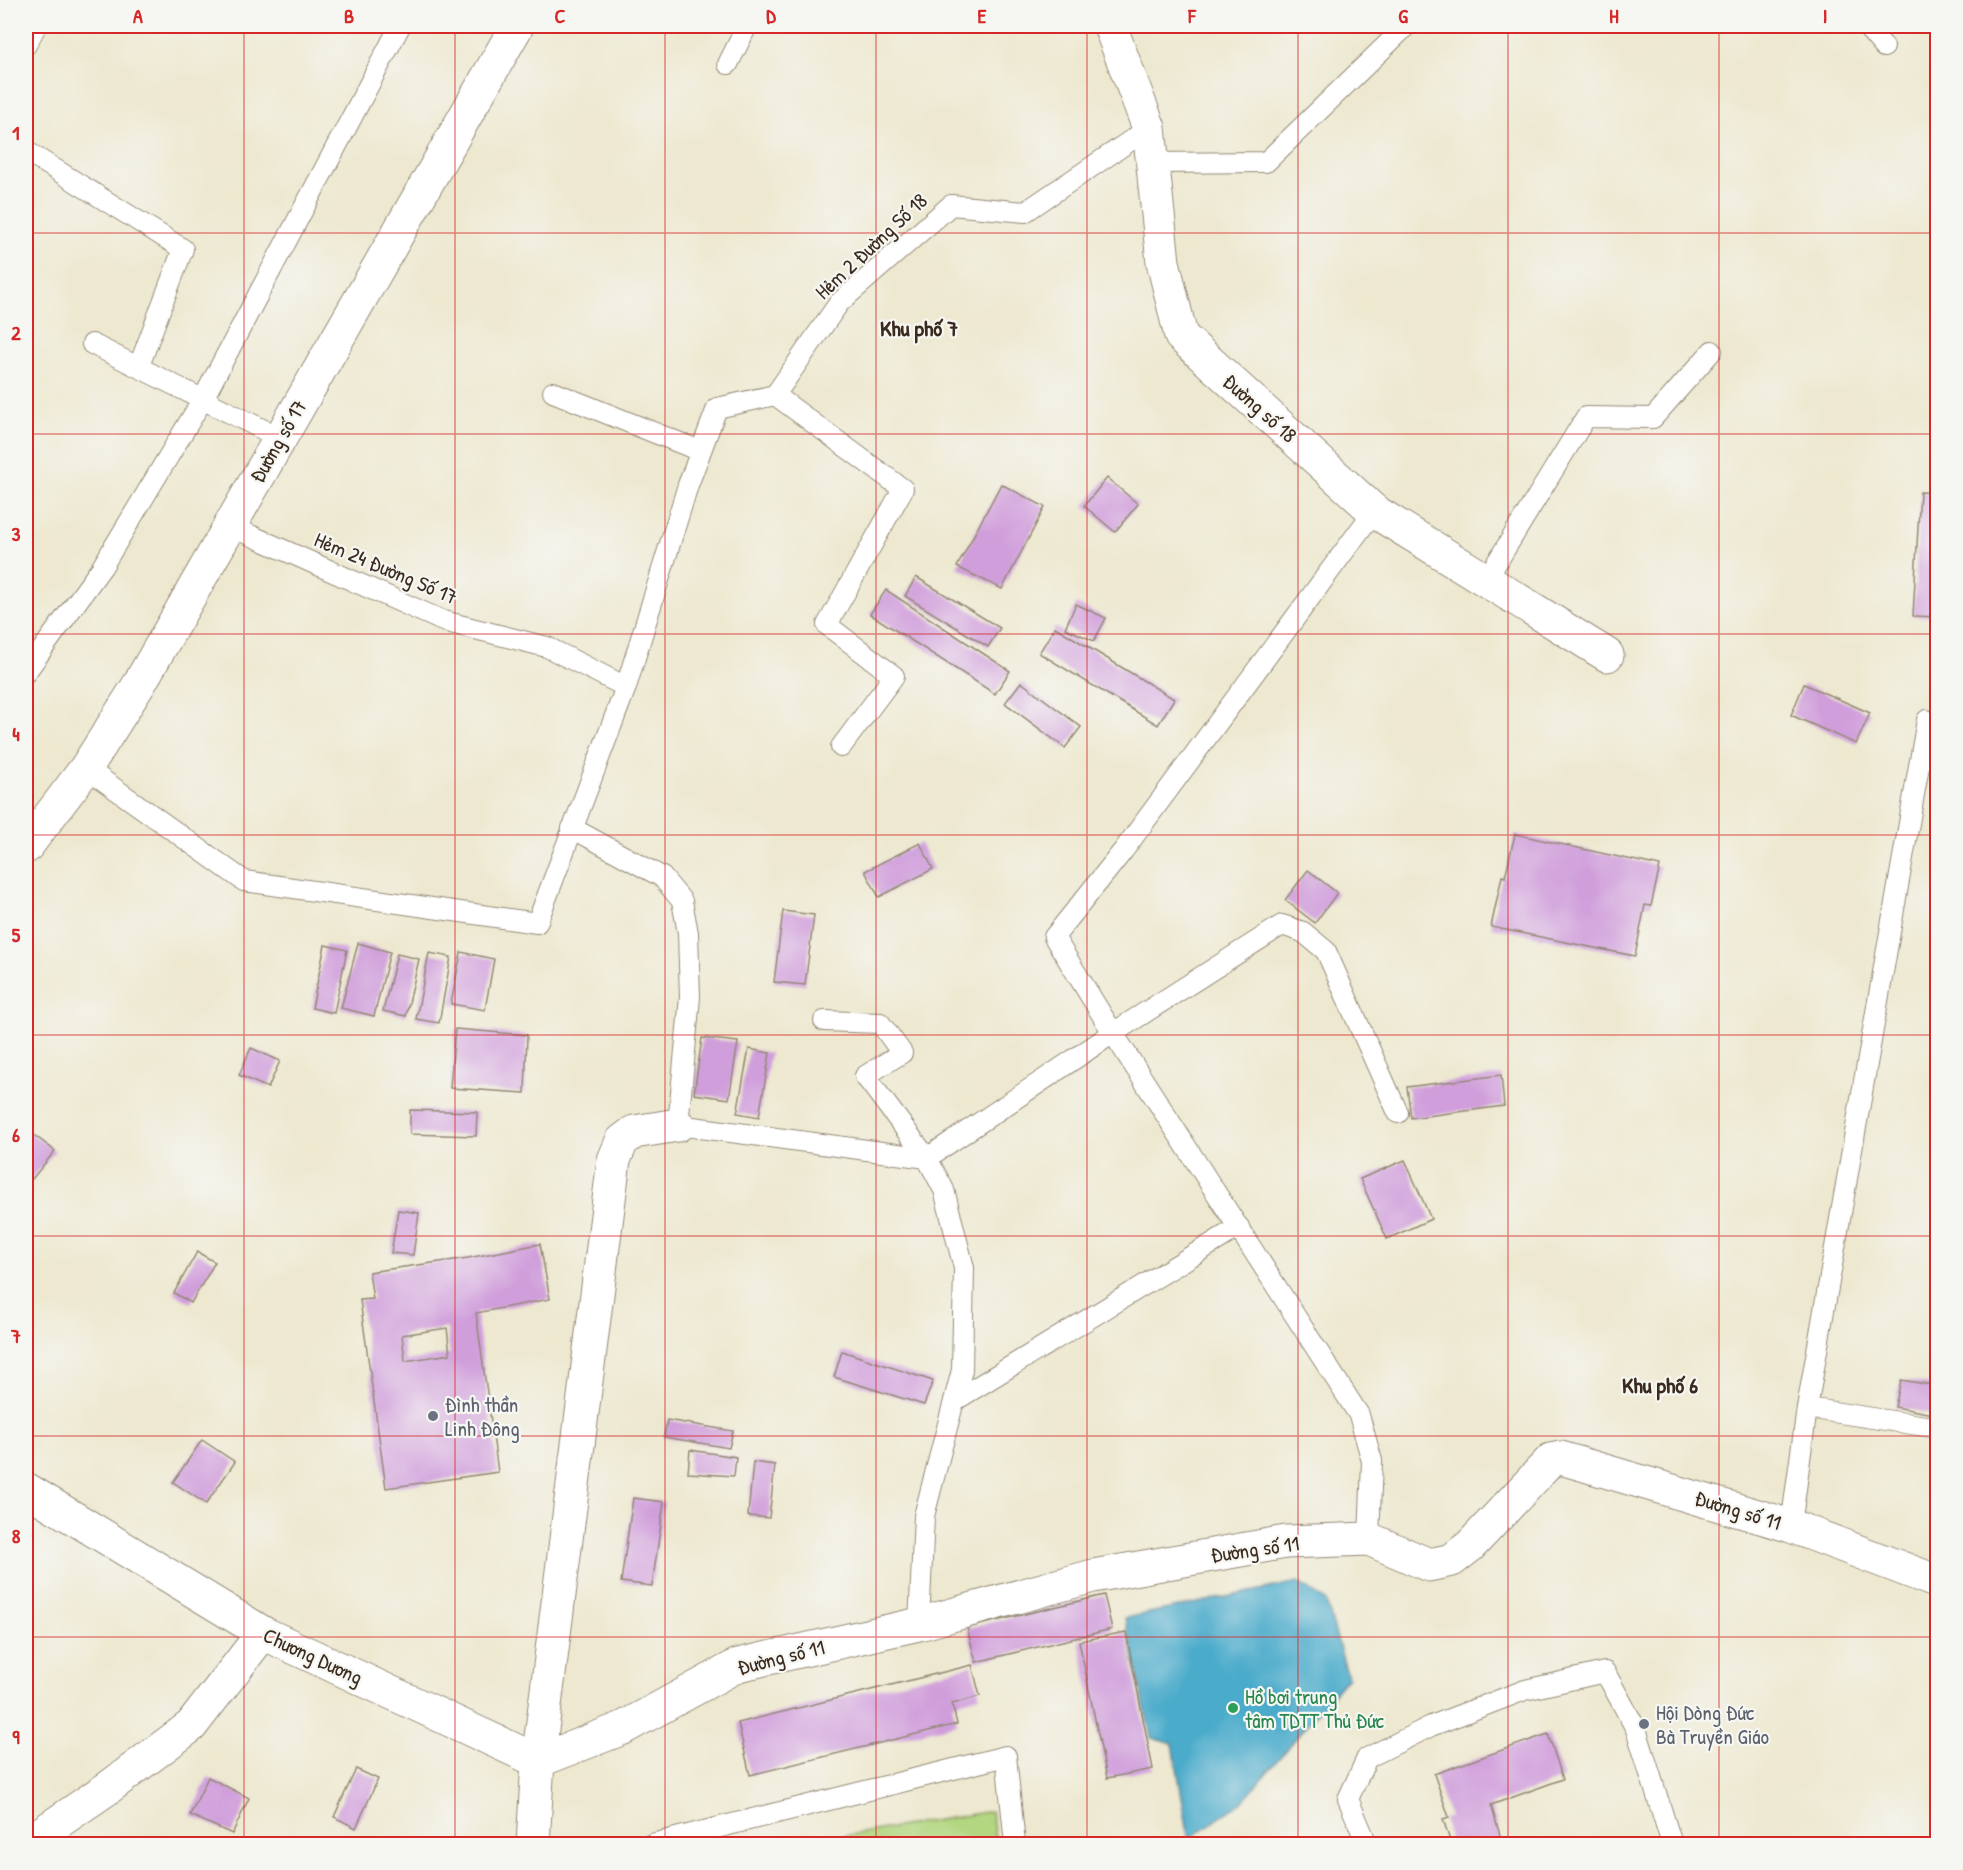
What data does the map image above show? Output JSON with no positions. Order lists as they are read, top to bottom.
{
  "streets": {
    "street": [
      "Đường số 18",
      "Đường số 17",
      "Đường số 11",
      "Chương Dương"
    ],
    "lane": ["Hẻm 2 Đường Số 18", "Hẻm 24 Đường Số 17"]
  },
  "crossings": [
    ["Hẻm 2 Đường Số 18", "Đường số 18"],
    ["Đường số 17", "Hẻm 24 Đường Số 17"],
    ["Đường số 11", "Chương Dương"]
  ],
  "districts": ["Khu phố 7", "Khu phố 6"],
  "places": ["Đình thần Linh Đông", "Hồ bơi trung tâm TDTT Thủ Đức", "Hội Dòng Đức Bà Truyền Giáo"],
  "grid": {
    "columns": [
      "A",
      "B",
      "C",
      "D",
      "E",
      "F",
      "G",
      "H",
      "I"
    ],
    "rows": [
      "1",
      "2",
      "3",
      "4",
      "5",
      "6",
      "7",
      "8",
      "9"
    ]
  }
}
